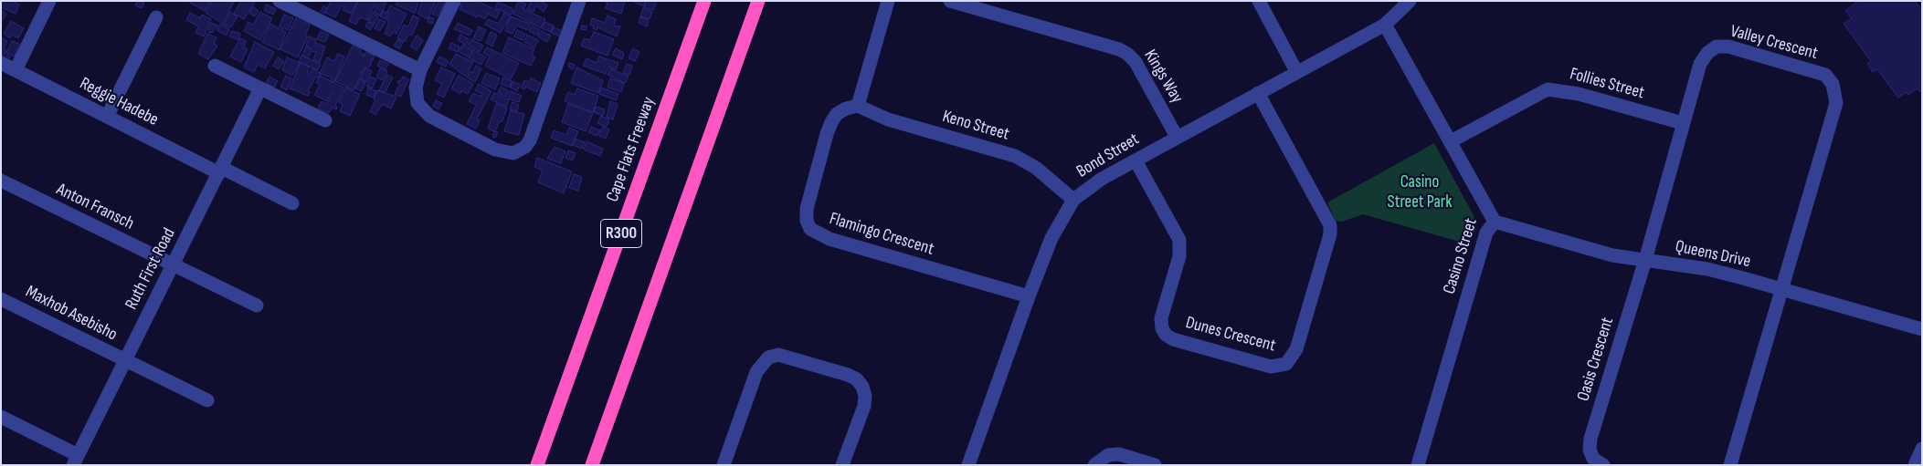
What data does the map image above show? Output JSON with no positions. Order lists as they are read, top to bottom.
{
  "streets": {
    "highway": ["Cape Flats Freeway", "R300"],
    "street": [
      "Valley Crescent",
      "Kings Way",
      "Follies Street",
      "Reggie Hadebe",
      "Keno Street",
      "Bond Street",
      "Anton Fransch",
      "Flamingo Crescent",
      "Queens Drive",
      "Casino Street",
      "Ruth First Road",
      "Maxhob Asebisho",
      "Dunes Crescent",
      "Oasis Crescent"
    ]
  },
  "crossings": [
    ["Valley Crescent", "Follies Street"],
    ["Valley Crescent", "Queens Drive"],
    ["Valley Crescent", "Oasis Crescent"],
    ["Kings Way", "Bond Street"],
    ["Follies Street", "Casino Street"],
    ["Reggie Hadebe", "Ruth First Road"],
    ["Keno Street", "Bond Street"],
    ["Keno Street", "Flamingo Crescent"],
    ["Bond Street", "Flamingo Crescent"],
    ["Bond Street", "Casino Street"],
    ["Bond Street", "Dunes Crescent"],
    ["Anton Fransch", "Ruth First Road"],
    ["Queens Drive", "Casino Street"],
    ["Queens Drive", "Oasis Crescent"],
    ["Ruth First Road", "Maxhob Asebisho"]
  ],
  "parks": ["Casino Street Park"]
}
